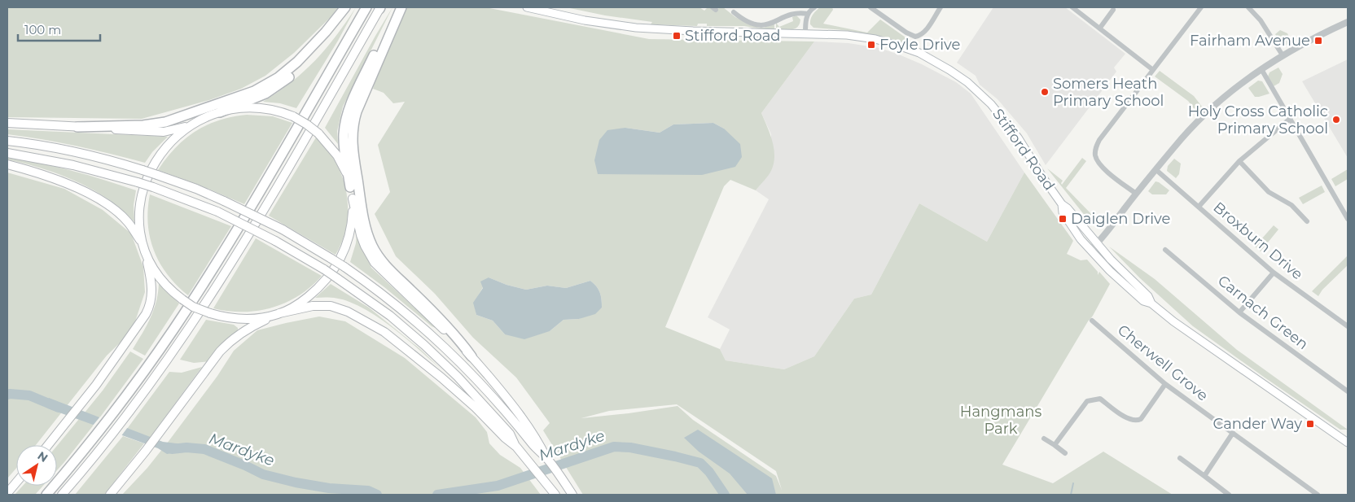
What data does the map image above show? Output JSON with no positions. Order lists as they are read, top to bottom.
{
  "streets": {
    "main road": ["Stifford Road"],
    "street": ["Broxburn Drive", "Carnach Green", "Cherwell Grove"]
  },
  "water": ["Mardyke"],
  "parks": ["Hangmans Park"],
  "places": {
    "transit": [
      "Stifford Road",
      "Fairham Avenue",
      "Foyle Drive",
      "Daiglen Drive",
      "Cander Way"
    ],
    "other": ["Somers Heath Primary School", "Holy Cross Catholic Primary School"]
  },
  "scale_bar": "100 m",
  "north": "top right"
}
